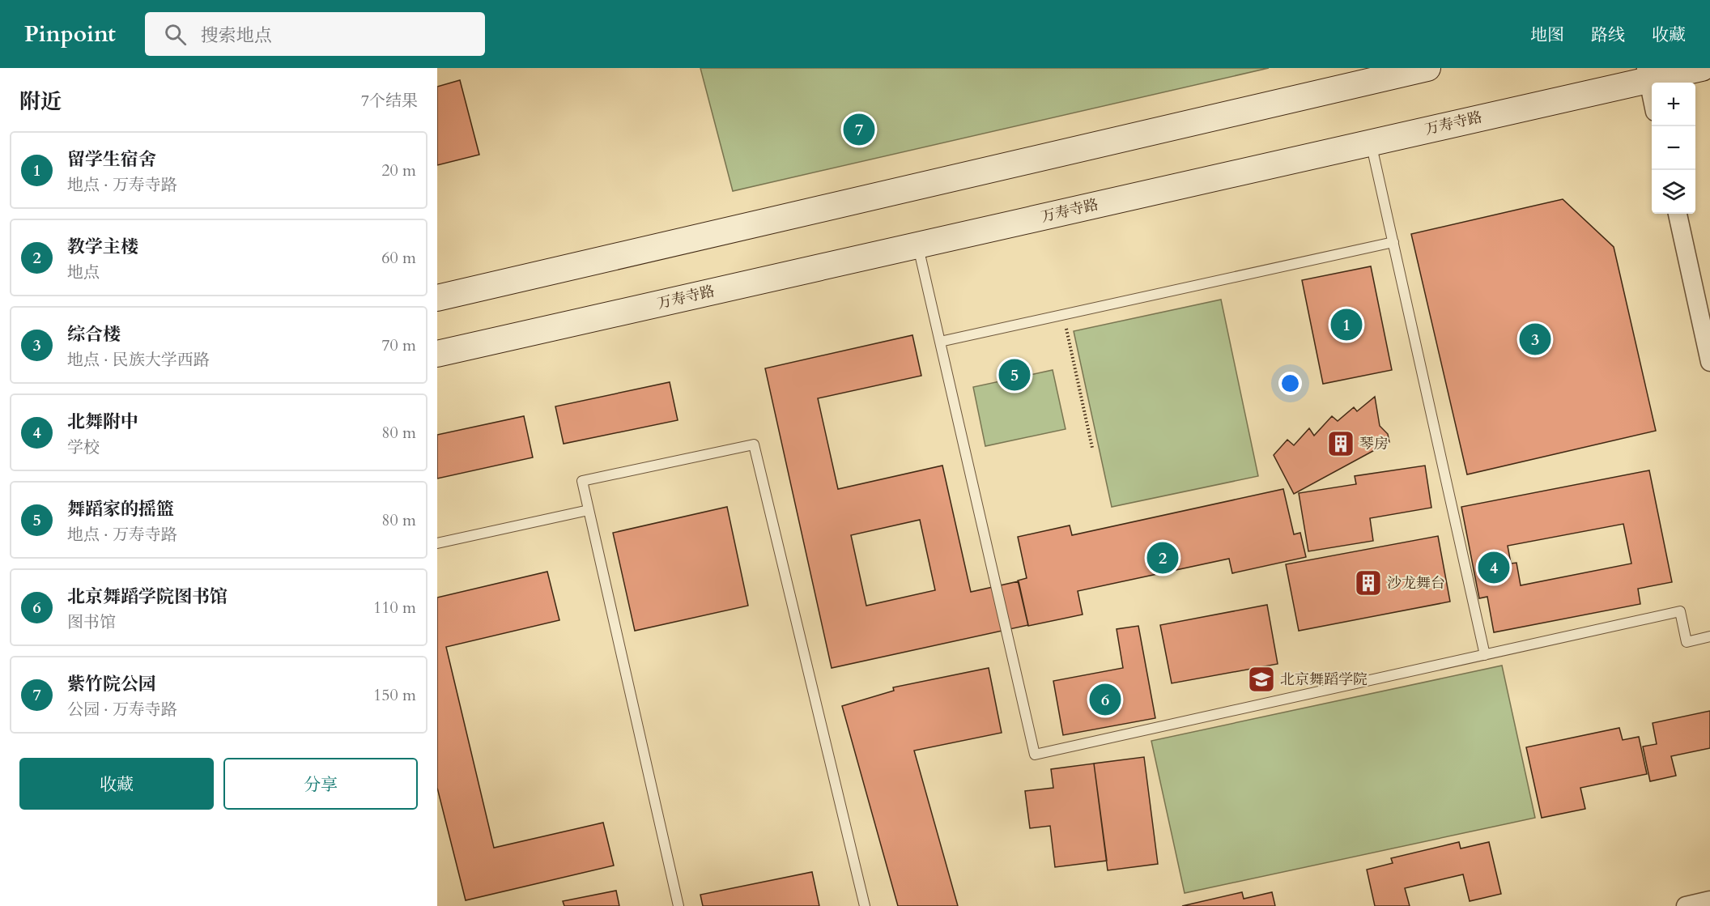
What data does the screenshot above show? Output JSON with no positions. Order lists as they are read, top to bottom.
{
  "streets": {
    "street": ["万寿寺路"]
  },
  "places": {
    "building": ["琴房", "沙龙舞台"],
    "school or university": ["北京舞蹈学院"]
  },
  "page": {
    "header": "Pinpoint",
    "search": "搜索地点",
    "nav": ["地图", "路线", "收藏"],
    "heading": ["附近", "7个结果"],
    "map_buttons": ["+", "−"],
    "pins": [
      "7",
      "1",
      "3",
      "5",
      "2",
      "4",
      "6"
    ],
    "list": [
      {
        "mark": "1",
        "name": "留学生宿舍",
        "note": "地点 · 万寿寺路",
        "value": "20 m"
      },
      {
        "mark": "2",
        "name": "教学主楼",
        "note": "地点",
        "value": "60 m"
      },
      {
        "mark": "3",
        "name": "综合楼",
        "note": "地点 · 民族大学西路",
        "value": "70 m"
      },
      {
        "mark": "4",
        "name": "北舞附中",
        "note": "学校",
        "value": "80 m"
      },
      {
        "mark": "5",
        "name": "舞蹈家的摇篮",
        "note": "地点 · 万寿寺路",
        "value": "80 m"
      },
      {
        "mark": "6",
        "name": "北京舞蹈学院图书馆",
        "note": "图书馆",
        "value": "110 m"
      },
      {
        "mark": "7",
        "name": "紫竹院公园",
        "note": "公园 · 万寿寺路",
        "value": "150 m"
      }
    ],
    "buttons": ["收藏", "分享"]
  }
}
